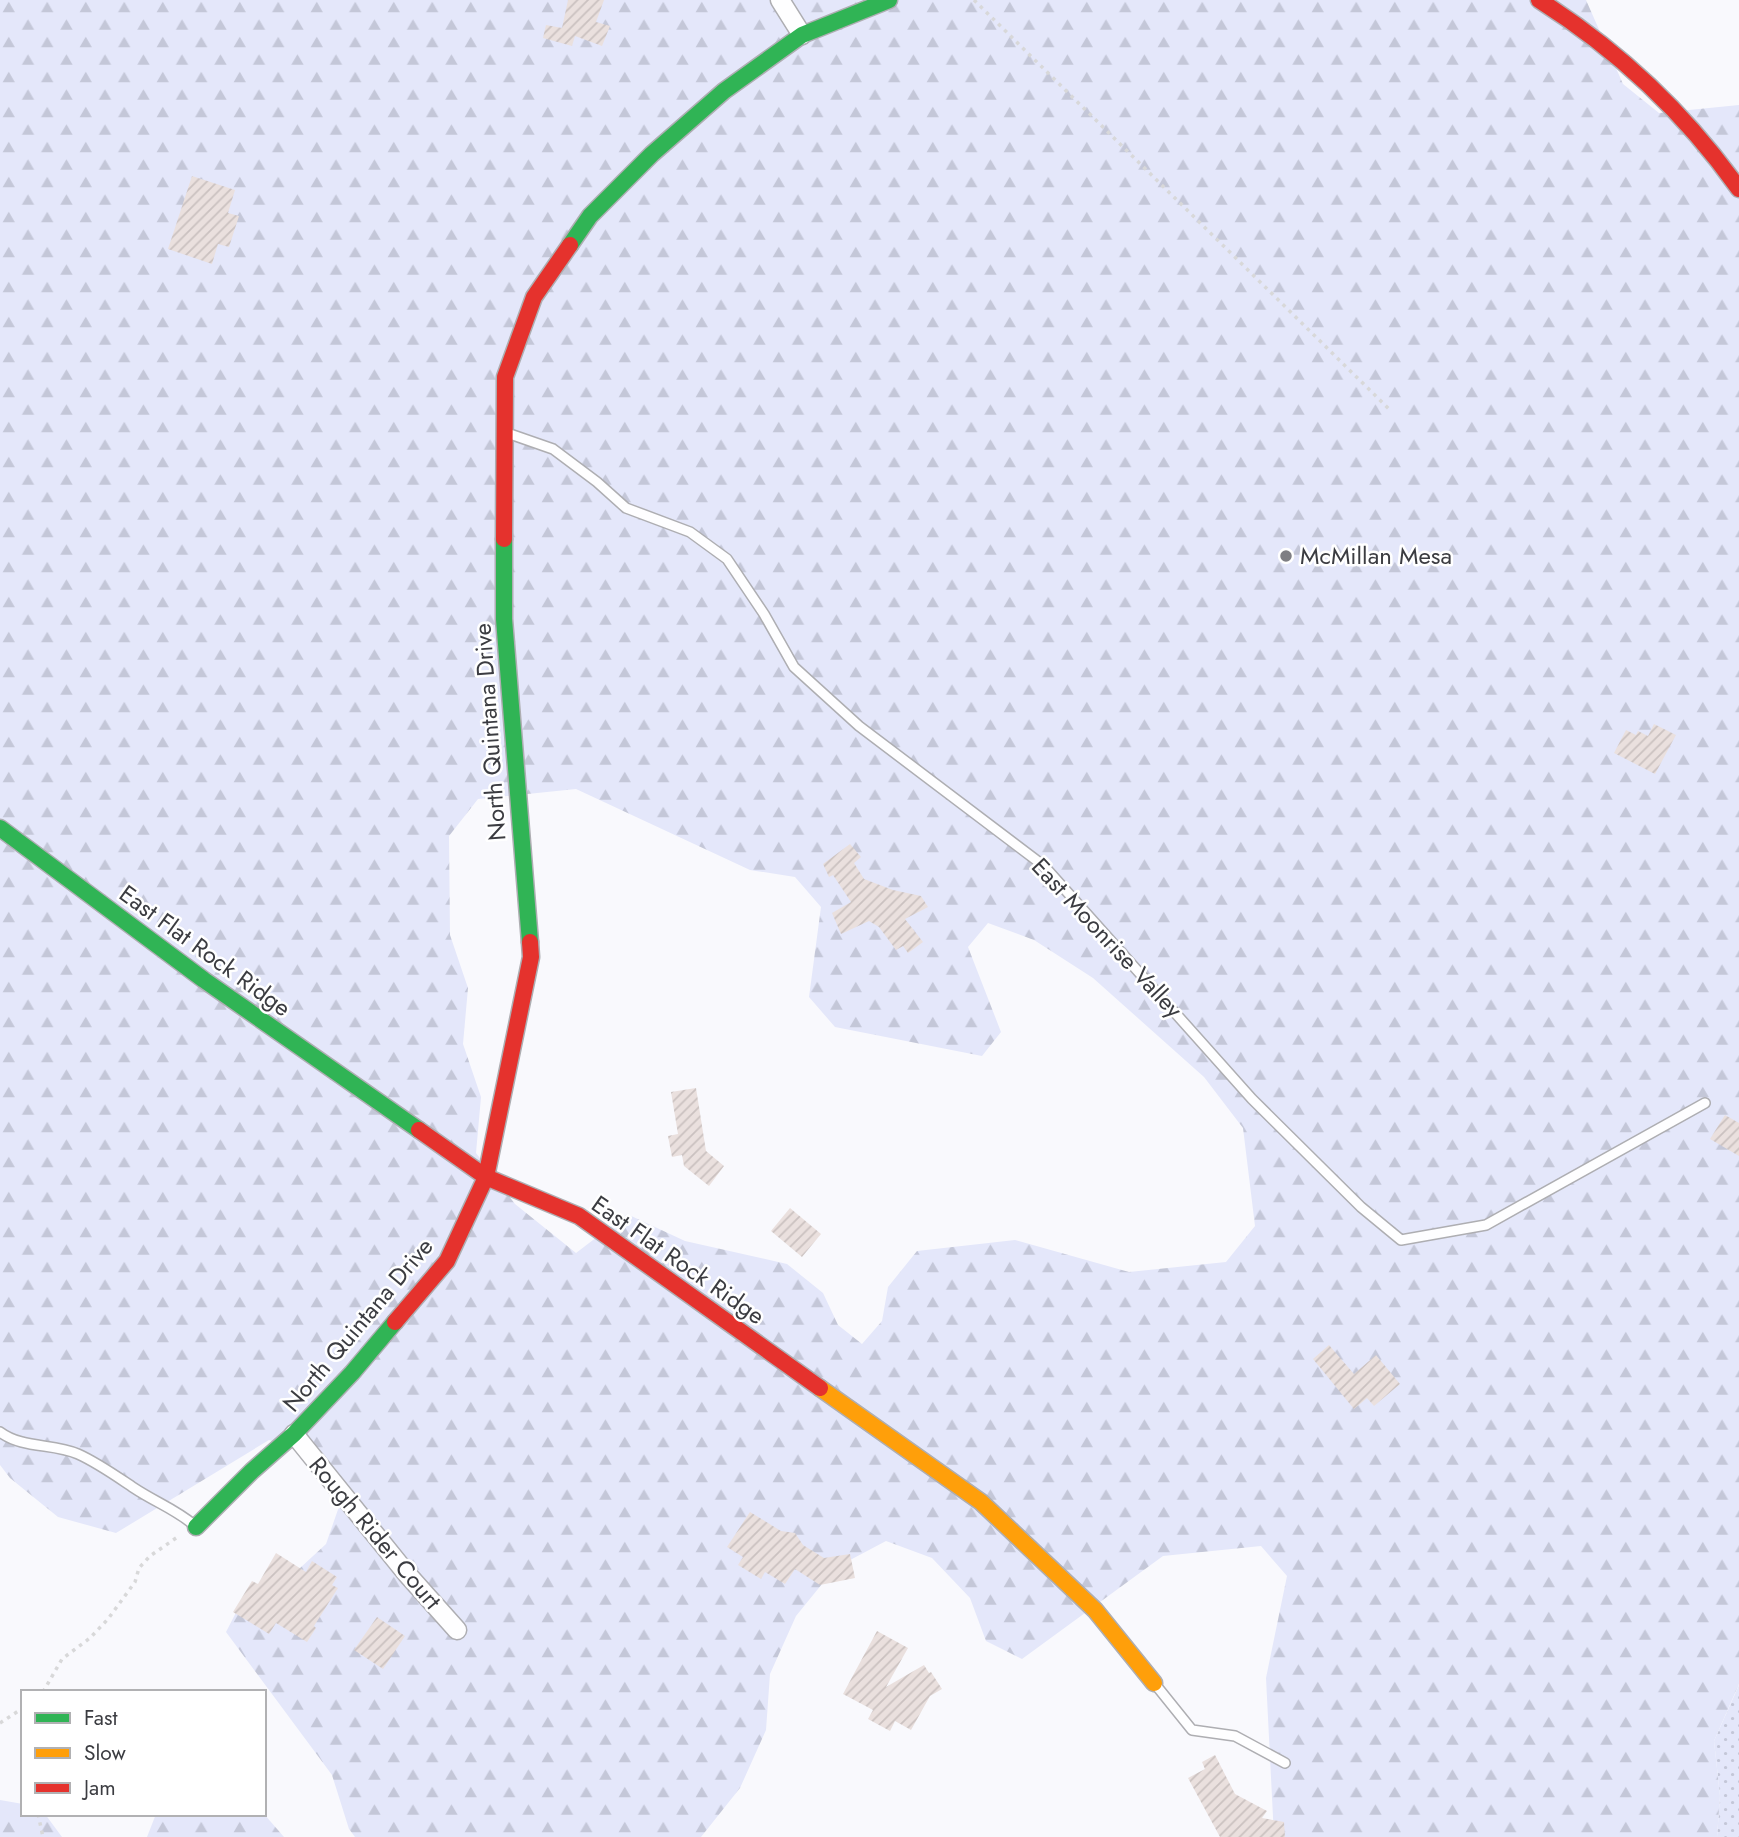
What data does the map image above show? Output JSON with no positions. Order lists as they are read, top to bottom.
{
  "streets": {
    "street": ["North Quintana Drive", "East Flat Rock Ridge", "Rough Rider Court"],
    "lane": ["East Moonrise Valley"]
  },
  "crossings": [
    ["North Quintana Drive", "East Moonrise Valley"],
    ["North Quintana Drive", "East Flat Rock Ridge"],
    ["North Quintana Drive", "Rough Rider Court"]
  ],
  "places": ["McMillan Mesa"],
  "legend": ["Fast", "Slow", "Jam"]
}
